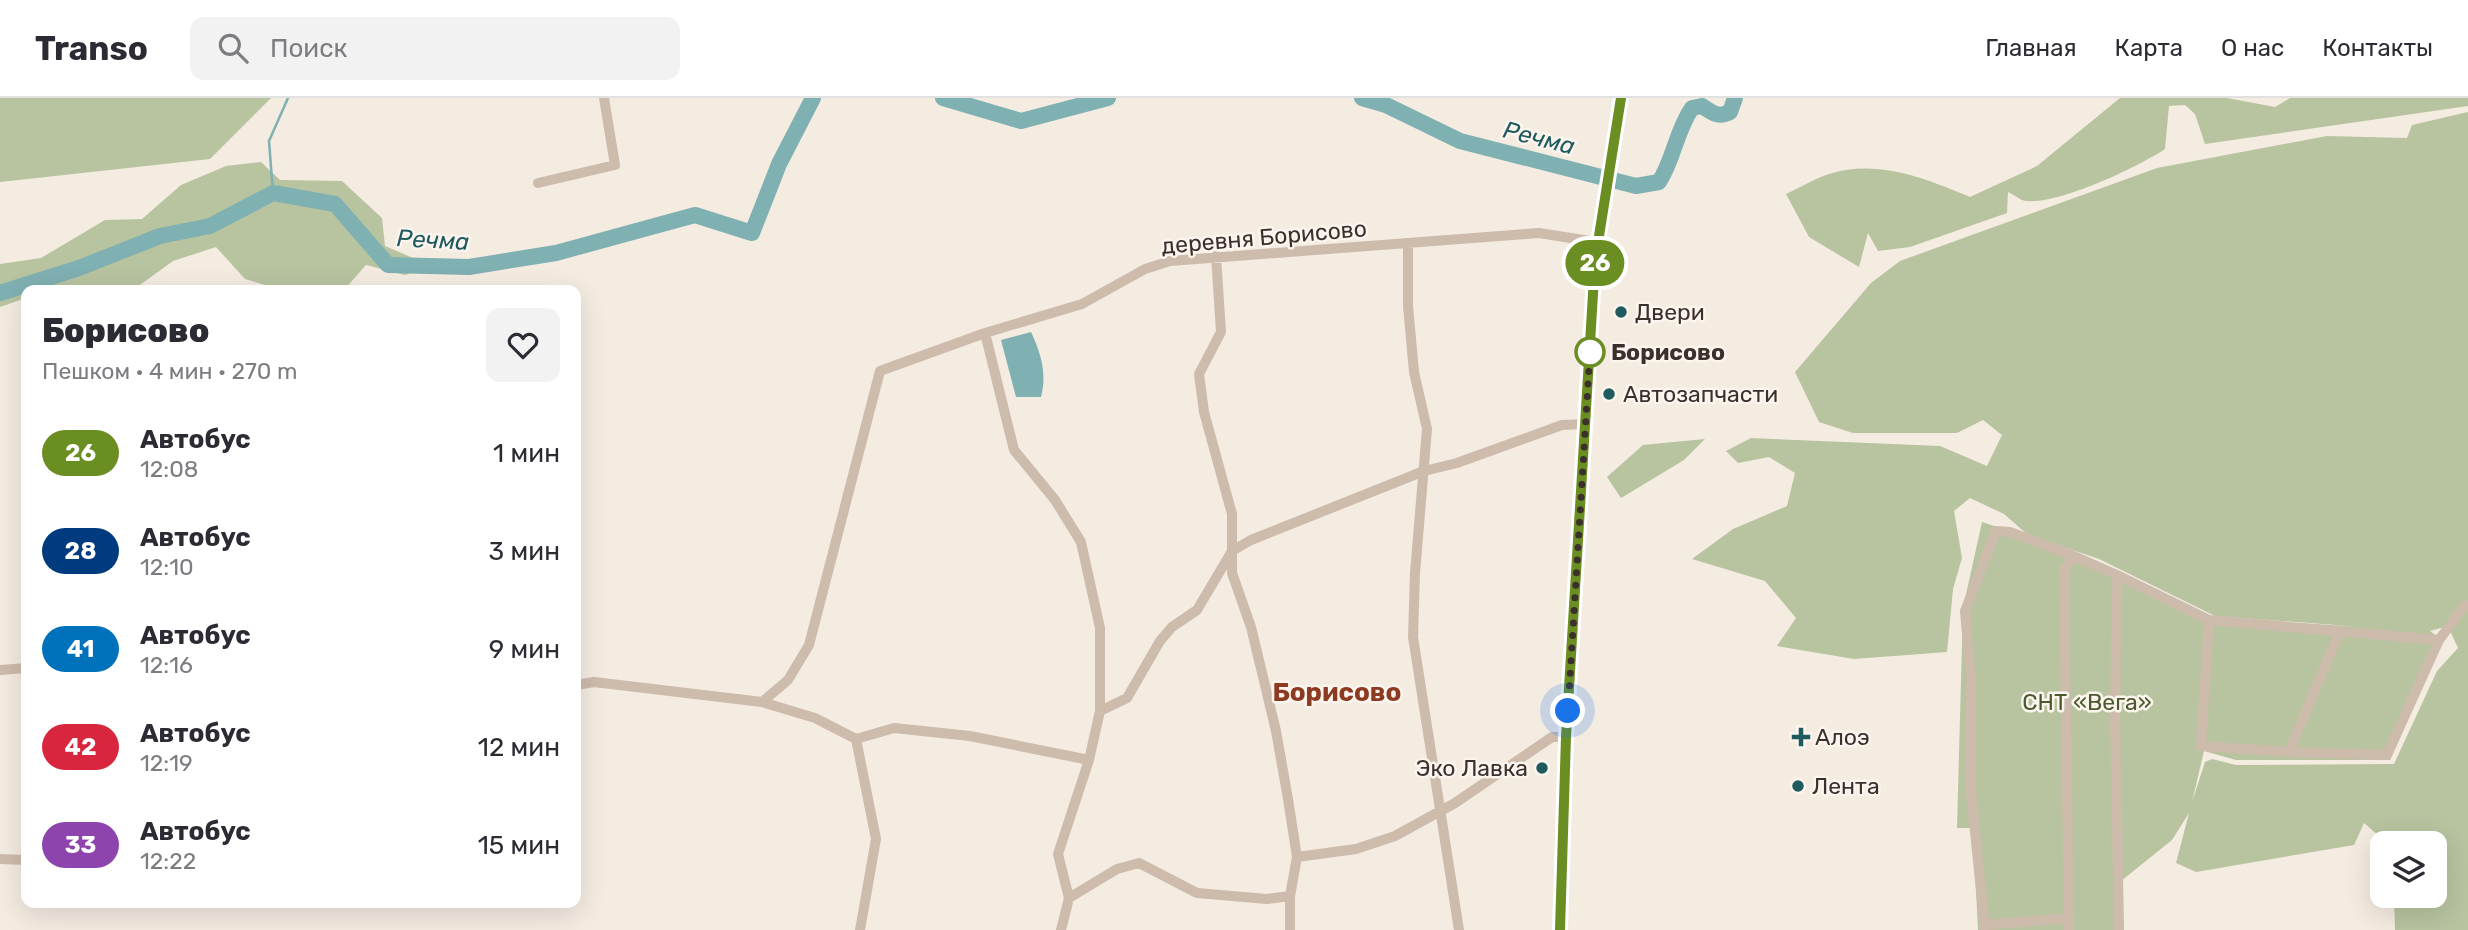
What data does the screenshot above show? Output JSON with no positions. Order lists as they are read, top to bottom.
{
  "streets": {
    "street": ["деревня Борисово"]
  },
  "districts": ["Борисово"],
  "water": ["Речма"],
  "parks": ["СНТ «Вега»"],
  "places": {
    "other": [
      "Двери",
      "Борисово",
      "Автозапчасти",
      "Эко Лавка",
      "Лента"
    ],
    "health": ["Алоэ"]
  },
  "lines": ["bus line 26"],
  "page": {
    "header": "Transo",
    "search": "Поиск",
    "nav": [
      "Главная",
      "Карта",
      "О нас",
      "Контакты"
    ],
    "on_map": "26",
    "heading": ["Борисово", "Пешком · 4 мин · 270 m"],
    "list": [
      {
        "mark": "26",
        "name": "Автобус",
        "note": "12:08",
        "value": "1 мин"
      },
      {
        "mark": "28",
        "name": "Автобус",
        "note": "12:10",
        "value": "3 мин"
      },
      {
        "mark": "41",
        "name": "Автобус",
        "note": "12:16",
        "value": "9 мин"
      },
      {
        "mark": "42",
        "name": "Автобус",
        "note": "12:19",
        "value": "12 мин"
      },
      {
        "mark": "33",
        "name": "Автобус",
        "note": "12:22",
        "value": "15 мин"
      }
    ]
  }
}
